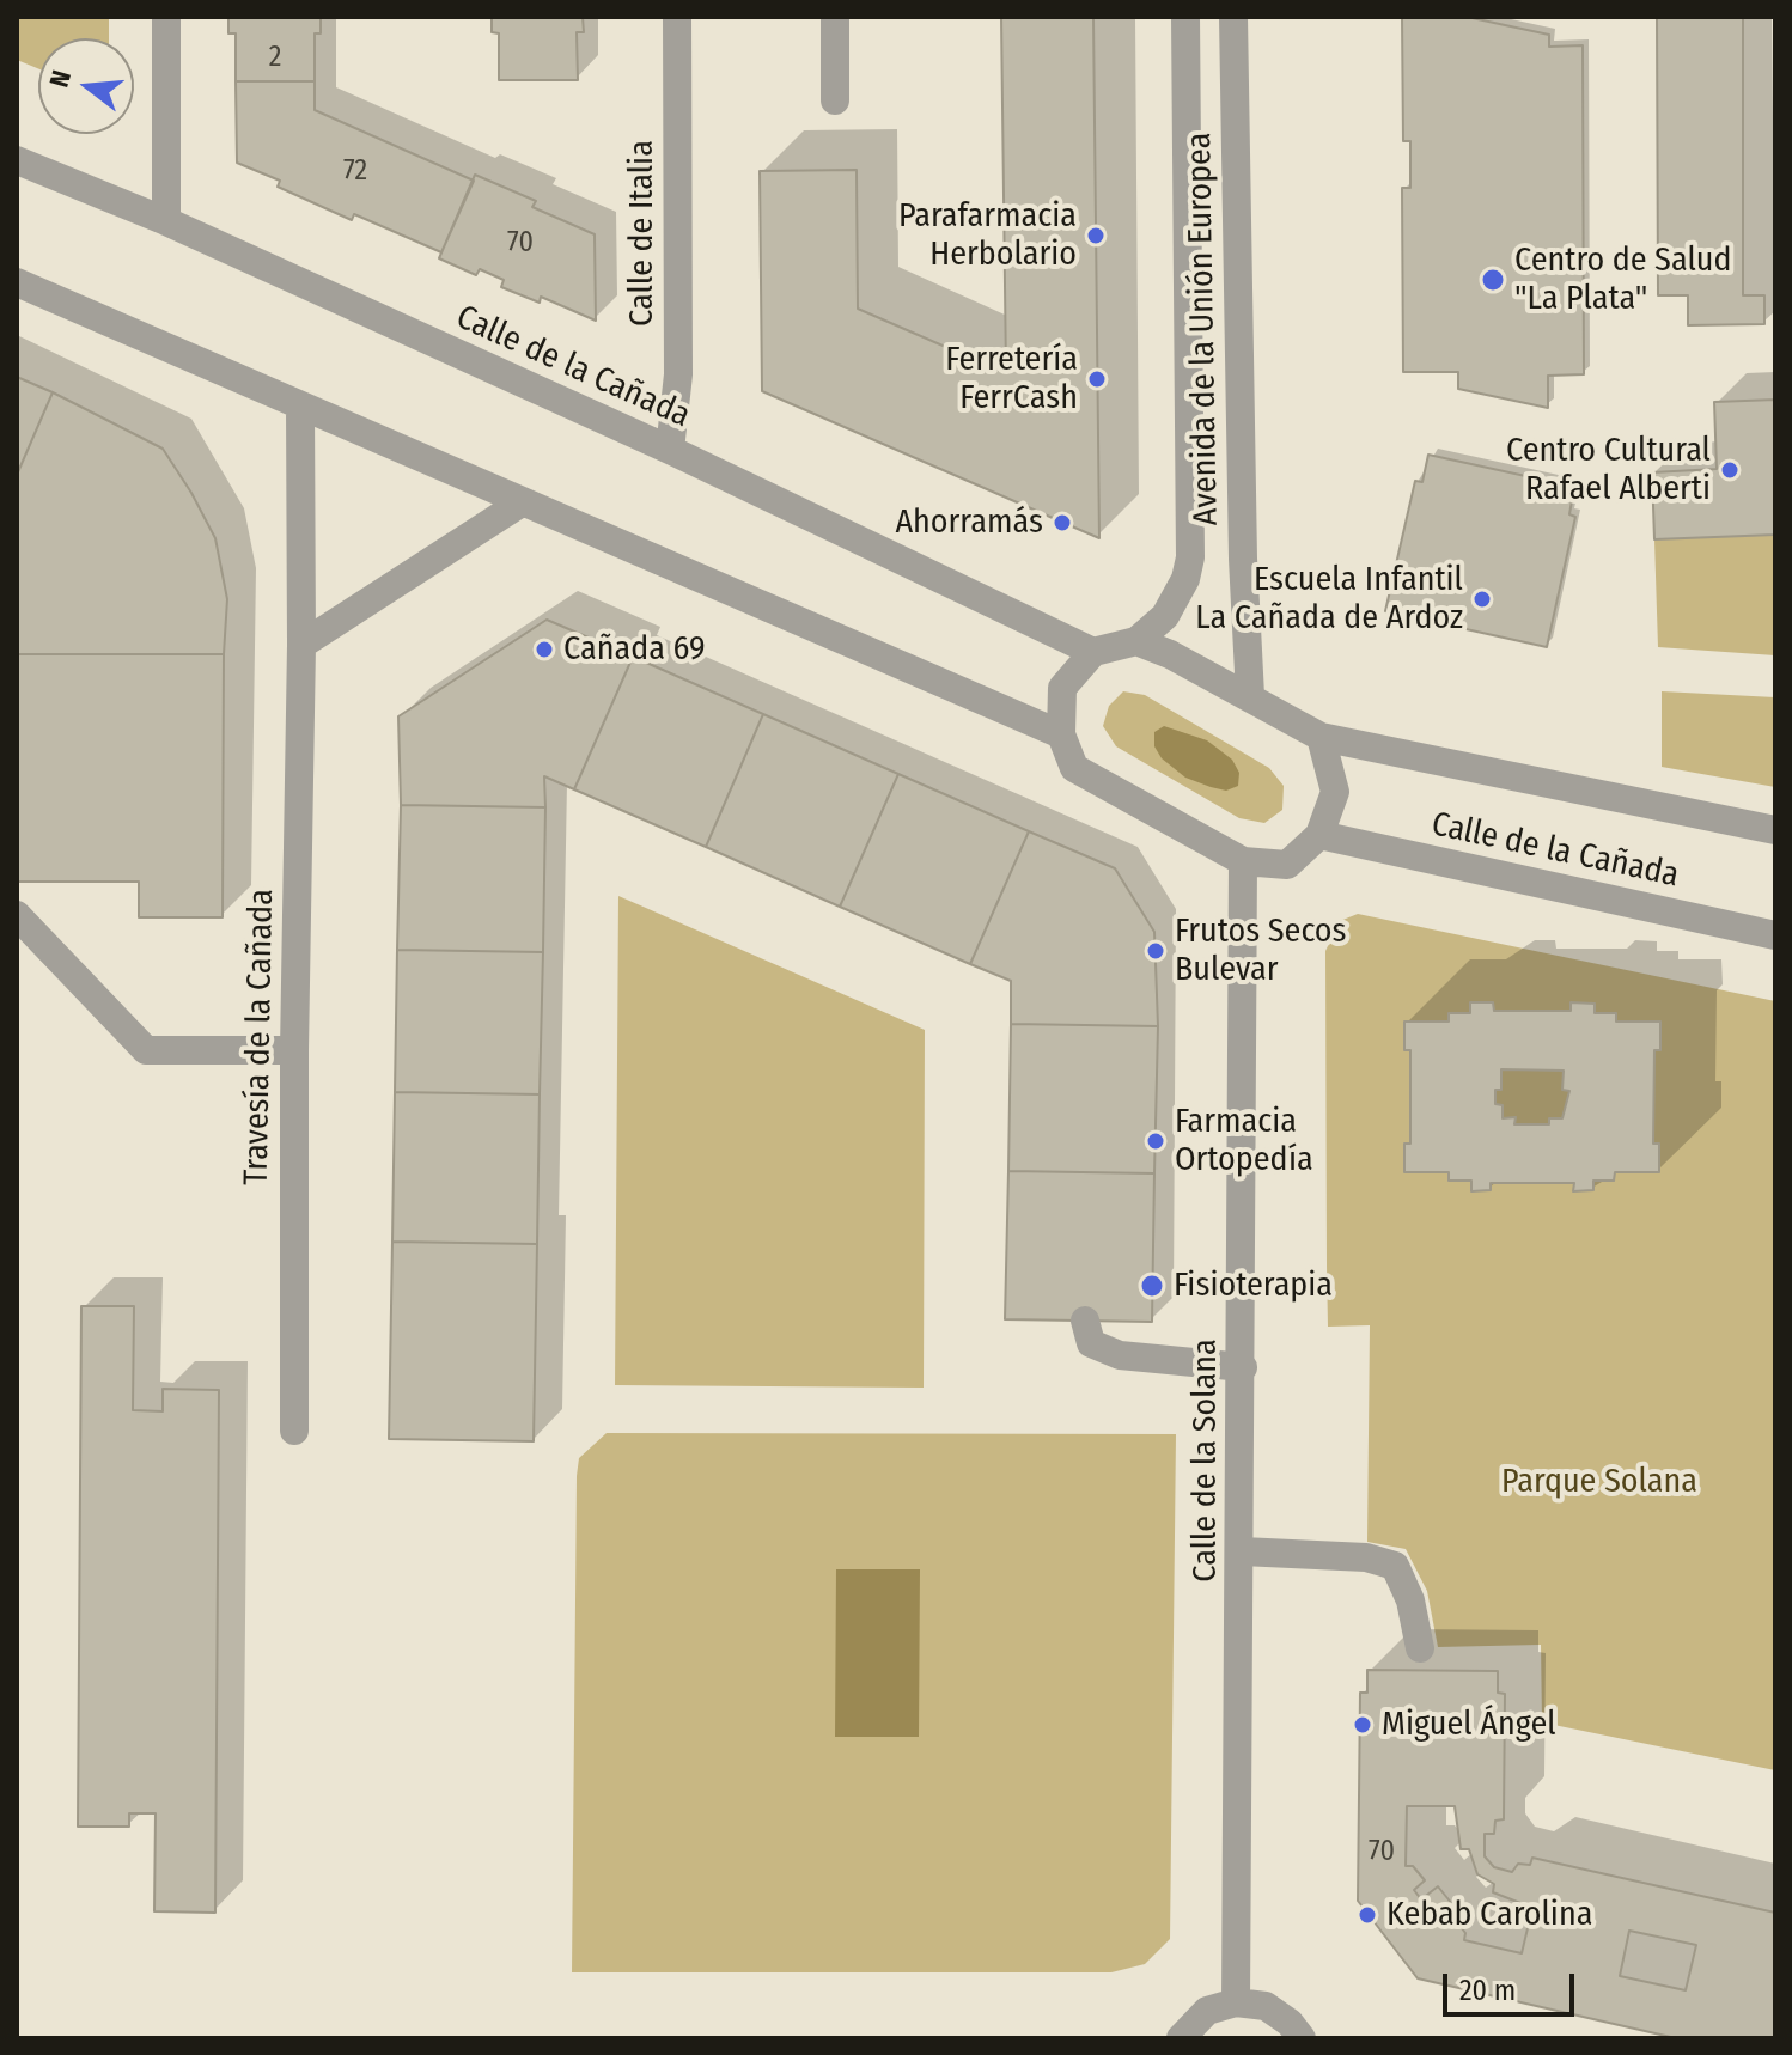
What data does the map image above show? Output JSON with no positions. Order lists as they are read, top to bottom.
{
  "streets": {
    "street": [
      "Calle de Italia",
      "Avenida de la Unión Europea",
      "Calle de la Cañada",
      "Travesía de la Cañada",
      "Calle de la Solana"
    ]
  },
  "crossings": [
    ["Calle de Italia", "Calle de la Cañada"],
    ["Avenida de la Unión Europea", "Calle de la Cañada"]
  ],
  "parks": ["Parque Solana"],
  "places": [
    "Parafarmacia Herbolario",
    "Centro de Salud \"La Plata\"",
    "Ferretería FerrCash",
    "Centro Cultural Rafael Alberti",
    "Ahorramás",
    "Escuela Infantil La Cañada de Ardoz",
    "Cañada 69",
    "Frutos Secos Bulevar",
    "Farmacia Ortopedía",
    "Fisioterapia",
    "Miguel Ángel",
    "Kebab Carolina"
  ],
  "house_numbers": [
    "2",
    "72",
    "70",
    "70"
  ],
  "scale_bar": "20 m",
  "north": "left"
}
